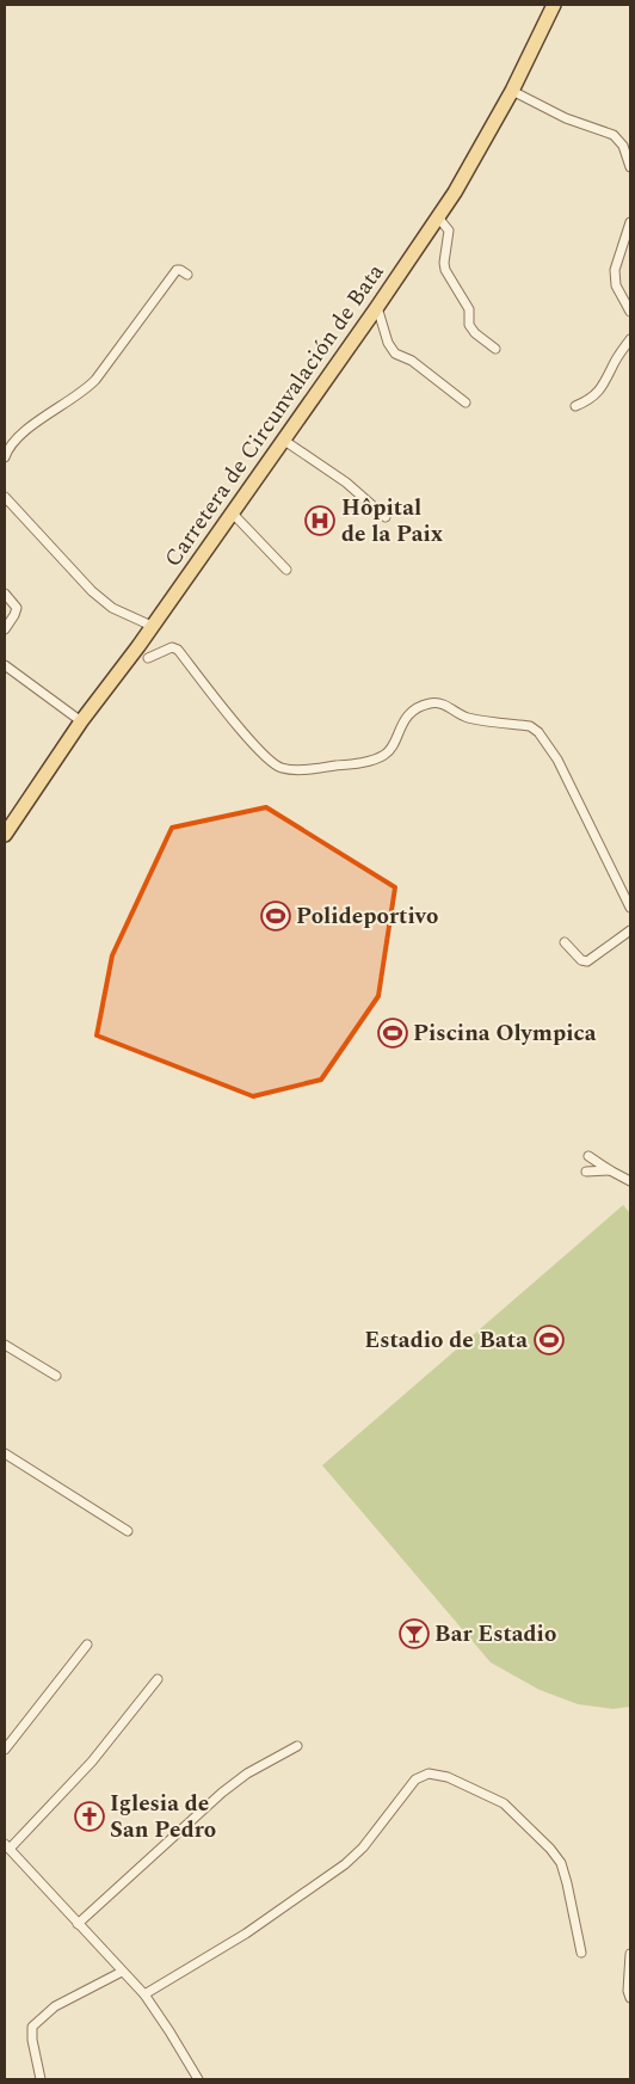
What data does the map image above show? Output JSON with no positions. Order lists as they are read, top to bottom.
{
  "streets": {
    "main road": ["Carretera de Circunvalación de Bata"]
  },
  "places": {
    "hospital": ["Hôpital de la Paix"],
    "sports": ["Polideportivo", "Piscina Olympica", "Estadio de Bata"],
    "bar": ["Bar Estadio"],
    "church": ["Iglesia de San Pedro"]
  }
}
